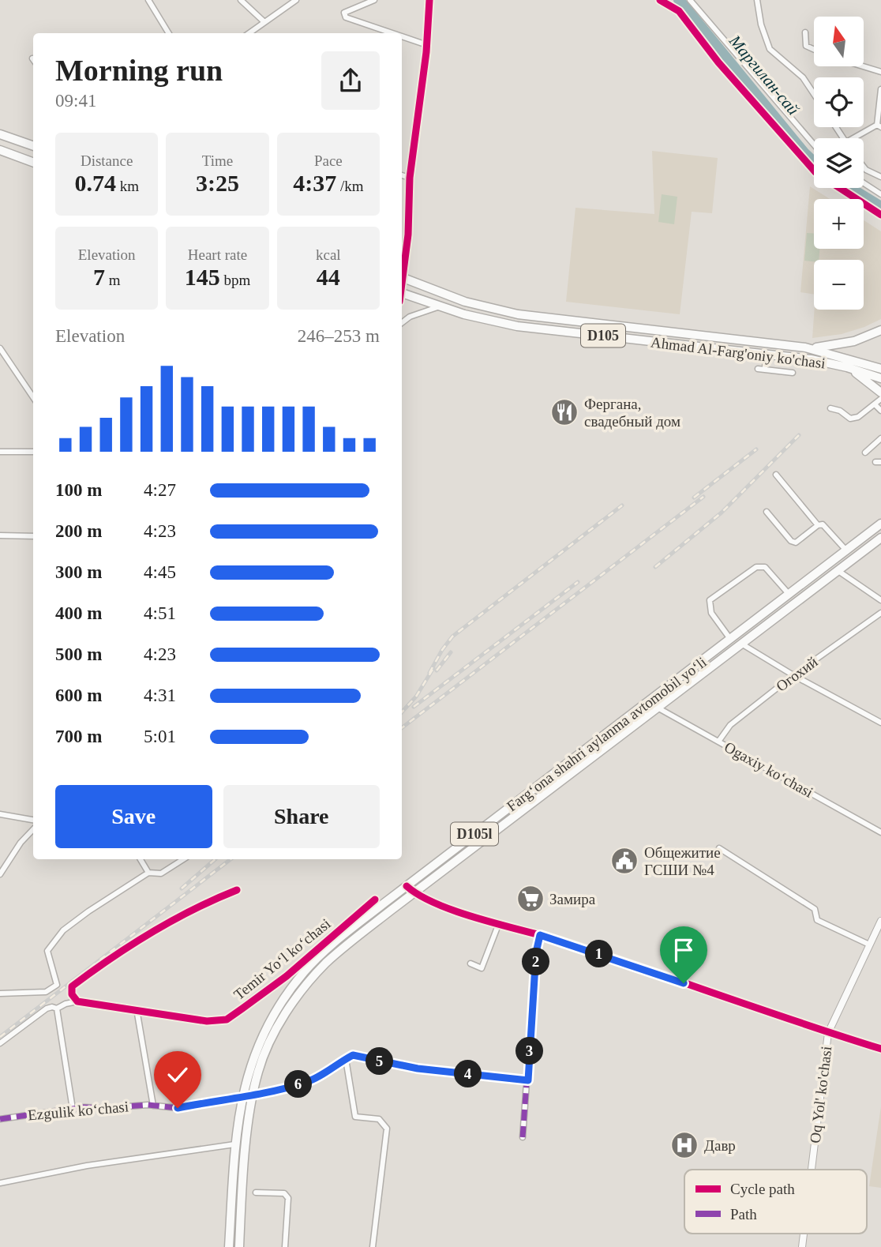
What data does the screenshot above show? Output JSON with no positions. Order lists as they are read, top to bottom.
{
  "streets": {
    "highway": [
      "D105",
      "Ahmad Al-Farg'oniy ko'chasi",
      "Fargʻona shahri aylanma avtomobil yoʻli",
      "D105l"
    ],
    "street": [
      "Огохий",
      "Ogaxiy koʻchasi",
      "Temir Yoʻl koʻchasi",
      "Oq Yol' ko'chasi",
      "Ezgulik koʻchasi"
    ]
  },
  "crossings": [
    ["Огохий", "Ogaxiy koʻchasi"],
    ["Fargʻona shahri aylanma avtomobil yoʻli", "Ogaxiy koʻchasi"],
    ["Fargʻona shahri aylanma avtomobil yoʻli", "Ezgulik koʻchasi"]
  ],
  "water": ["Маргилан-сай"],
  "places": {
    "restaurant": ["Фергана, свадебный дом"],
    "public building": ["Общежитие ГСШИ №4"],
    "supermarket": ["Замира"],
    "hospital": ["Давр"]
  },
  "legend": ["Cycle path", "Path"],
  "north": "top",
  "page": {
    "map_buttons": ["+", "−"],
    "heading": ["Morning run", "09:41"],
    "stats": [
      ["Distance", "0.74 km"],
      ["Time", "3:25"],
      ["Pace", "4:37 /km"],
      ["Elevation", "7 m"],
      ["Heart rate", "145 bpm"],
      ["kcal", "44"]
    ],
    "chart": ["Elevation", "246–253 m"],
    "list": [
      {
        "name": "100 m",
        "note": "4:27"
      },
      {
        "name": "200 m",
        "note": "4:23"
      },
      {
        "name": "300 m",
        "note": "4:45"
      },
      {
        "name": "400 m",
        "note": "4:51"
      },
      {
        "name": "500 m",
        "note": "4:23"
      },
      {
        "name": "600 m",
        "note": "4:31"
      },
      {
        "name": "700 m",
        "note": "5:01"
      }
    ],
    "buttons": ["Save", "Share"],
    "pins": [
      "1",
      "2",
      "3",
      "5",
      "4",
      "6"
    ]
  }
}
